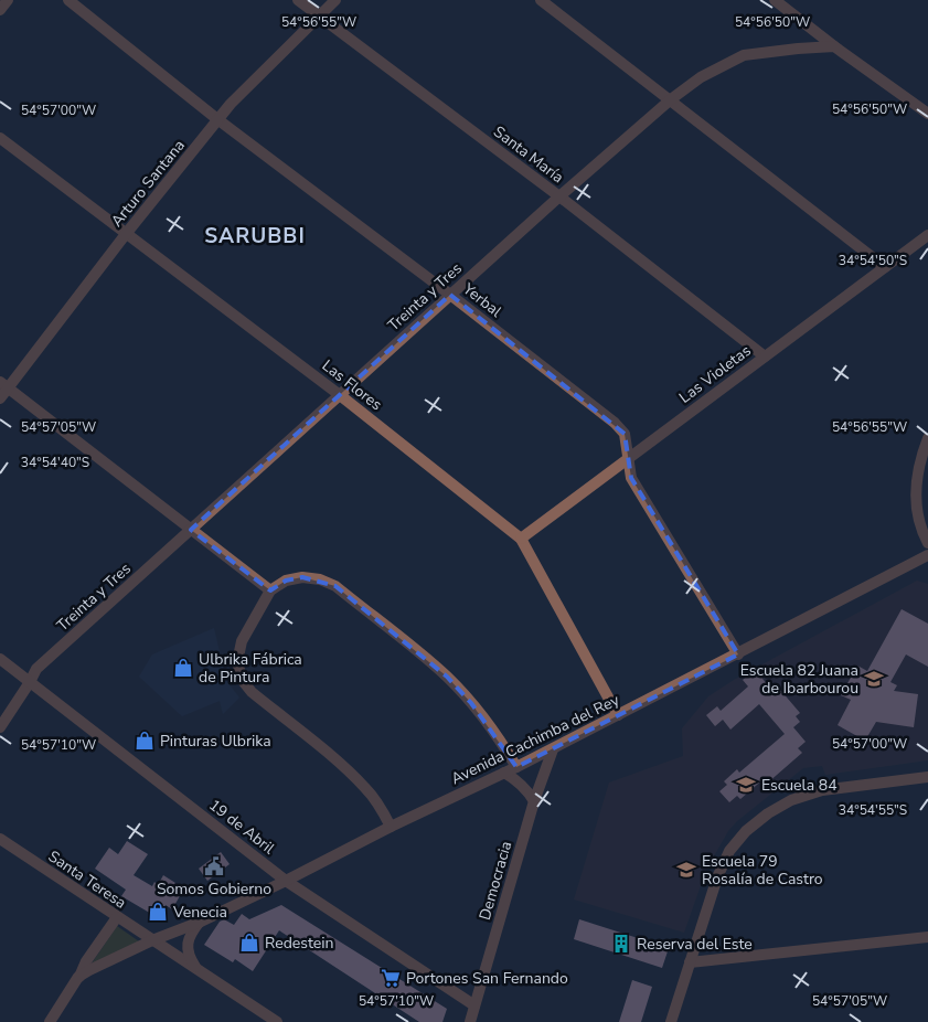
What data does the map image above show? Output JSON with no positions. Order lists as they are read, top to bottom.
{
  "streets": {
    "street": [
      "Santa María",
      "Arturo Santana",
      "Treinta y Tres",
      "Yerbal",
      "Las Violetas",
      "Las Flores",
      "Avenida Cachimba del Rey",
      "19 de Abril",
      "Santa Teresa",
      "Democracia"
    ]
  },
  "crossings": [
    ["Santa María", "Arturo Santana"],
    ["Santa María", "Treinta y Tres"],
    ["Santa María", "Las Violetas"],
    ["Arturo Santana", "Yerbal"],
    ["Arturo Santana", "Las Flores"],
    ["Treinta y Tres", "Yerbal"],
    ["Treinta y Tres", "Las Flores"],
    ["Treinta y Tres", "19 de Abril"],
    ["Yerbal", "Las Violetas"],
    ["Yerbal", "Avenida Cachimba del Rey"],
    ["Las Violetas", "Las Flores"],
    ["Las Flores", "Avenida Cachimba del Rey"],
    ["Avenida Cachimba del Rey", "19 de Abril"],
    ["Avenida Cachimba del Rey", "Santa Teresa"],
    ["Avenida Cachimba del Rey", "Democracia"],
    ["19 de Abril", "Democracia"]
  ],
  "districts": ["SARUBBI"],
  "places": {
    "shop": [
      "Ulbrika Fábrica de Pintura",
      "Pinturas Ulbrika",
      "Venecia",
      "Redestein"
    ],
    "school or university": ["Escuela 82 Juana de Ibarbourou", "Escuela 84", "Escuela 79 Rosalía de Castro"],
    "public building": ["Somos Gobierno"],
    "building": ["Reserva del Este"],
    "supermarket": ["Portones San Fernando"]
  },
  "coordinates": [
    "54°56'55\"W",
    "54°56'50\"W",
    "54°57'00\"W",
    "34°54'50\"S",
    "54°57'05\"W",
    "34°54'40\"S",
    "54°57'10\"W",
    "34°54'55\"S"
  ]
}
